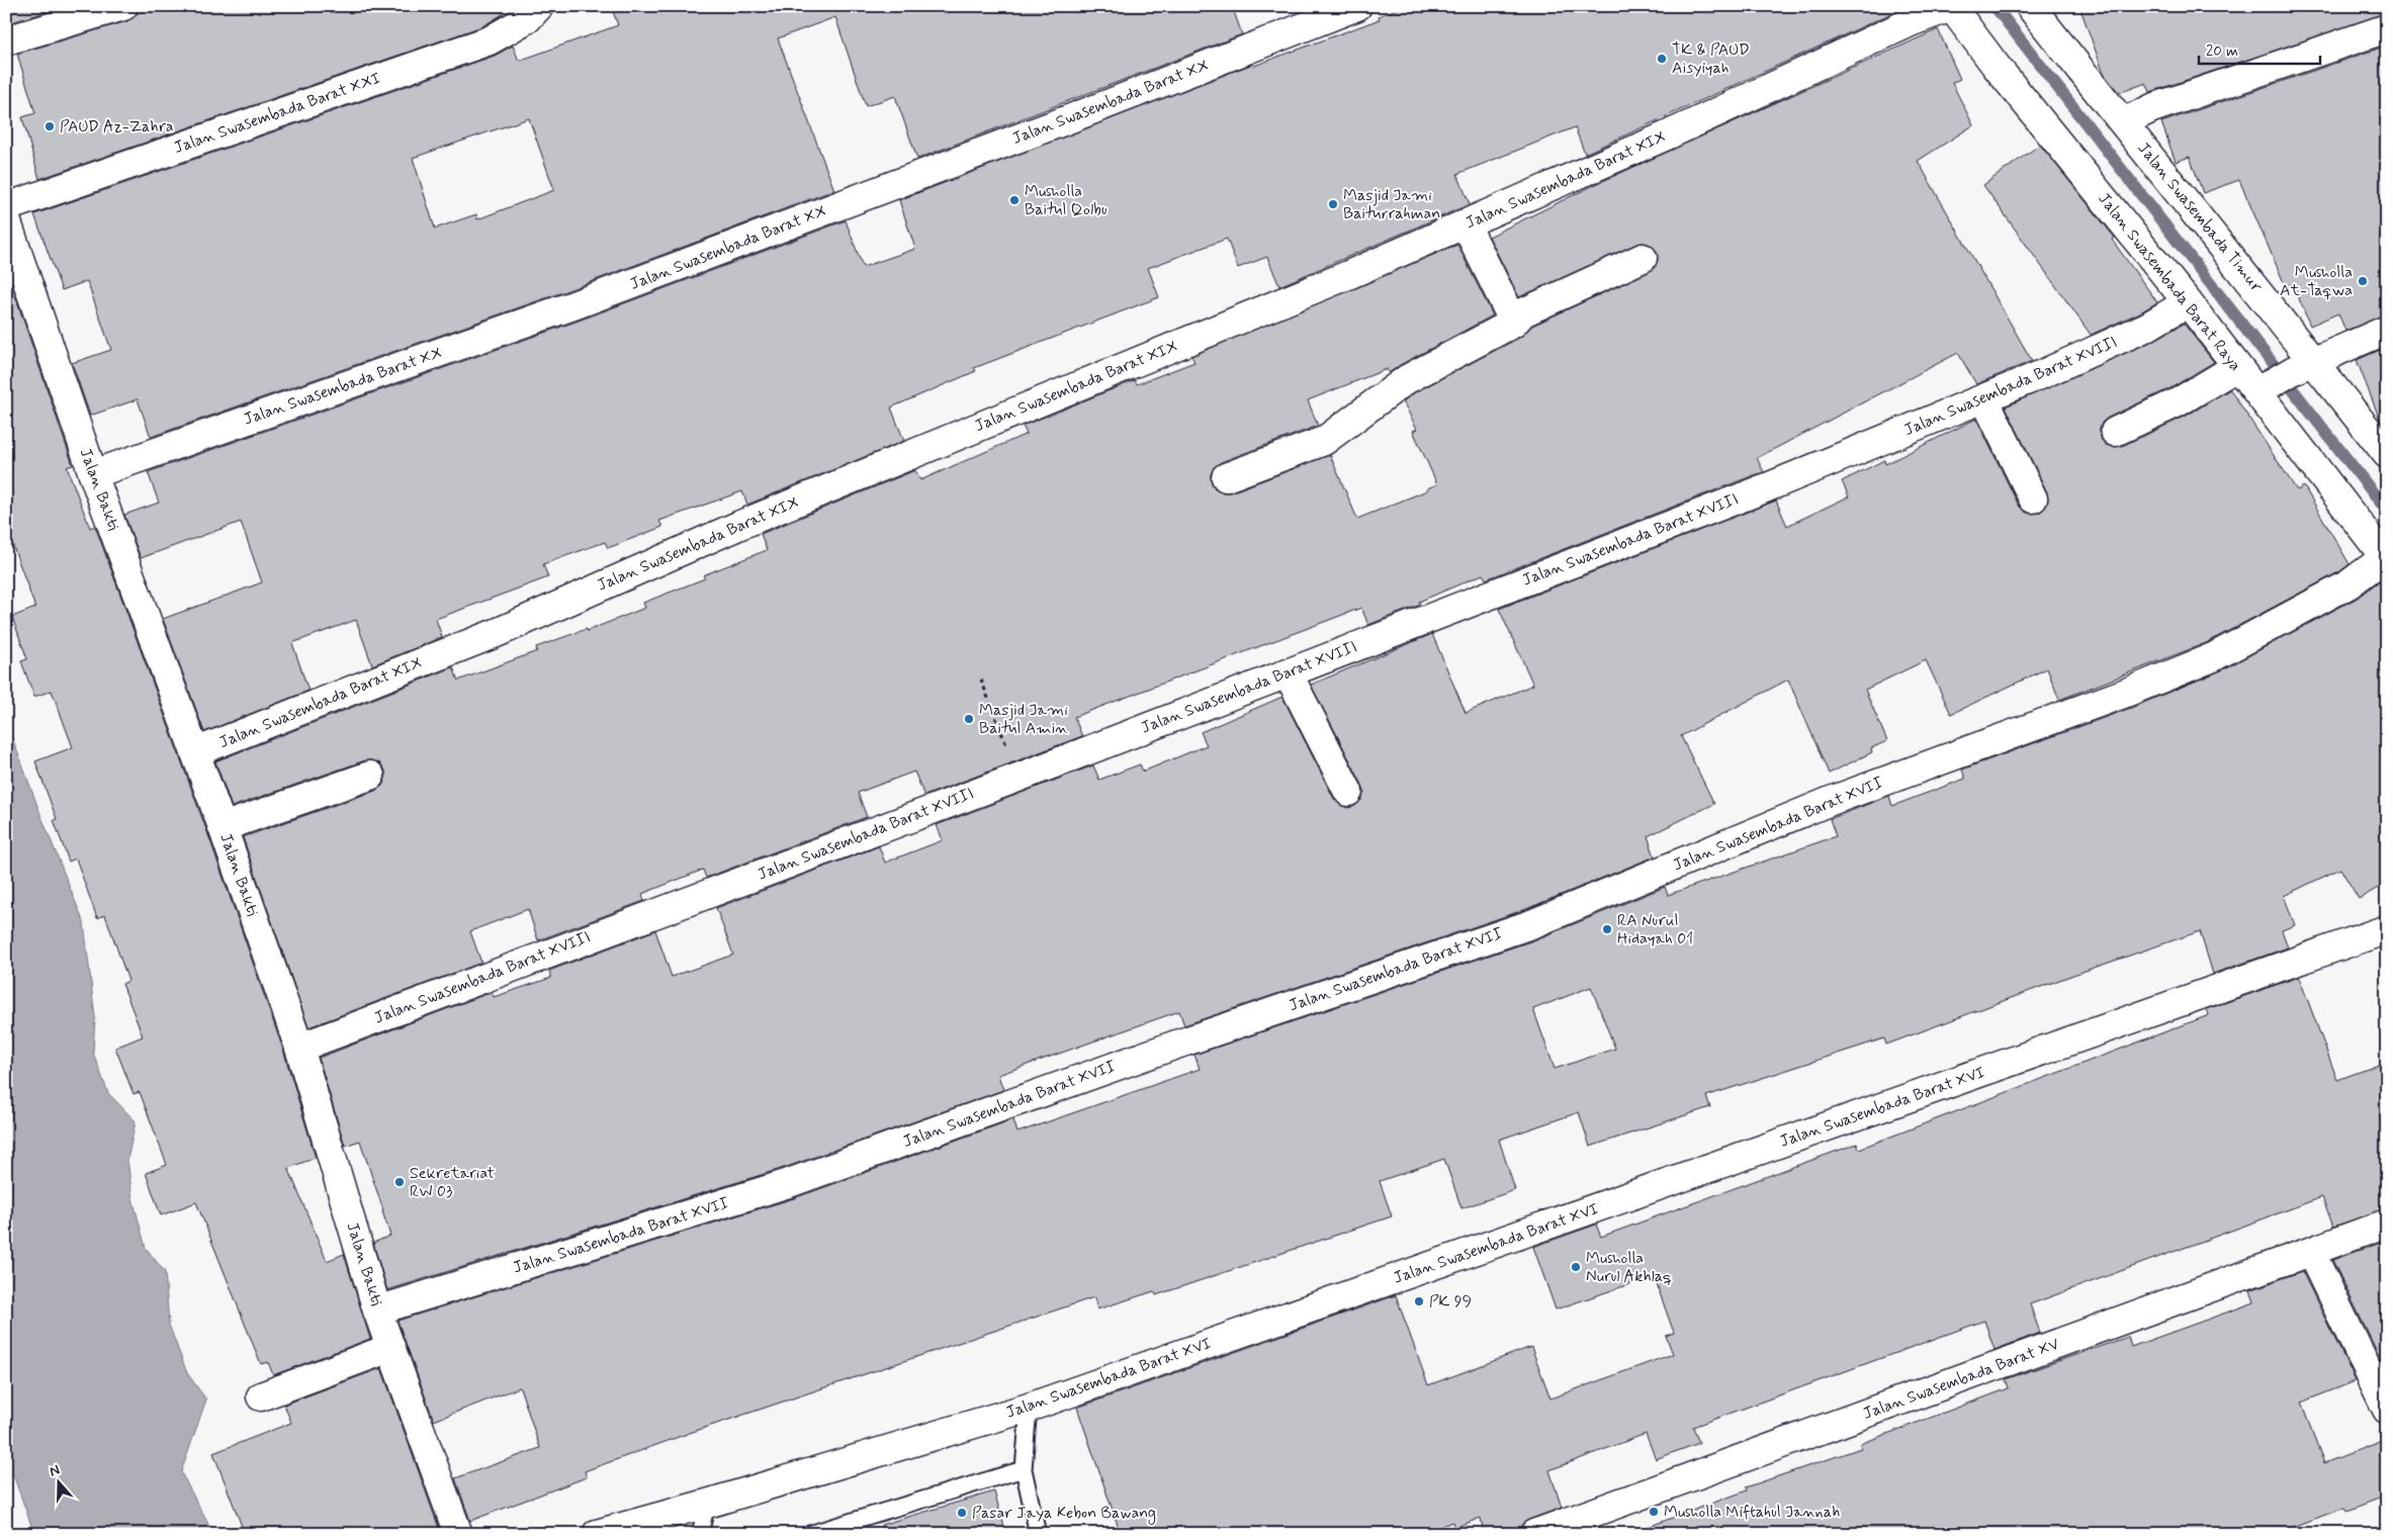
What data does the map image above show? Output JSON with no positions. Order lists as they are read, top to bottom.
{
  "streets": {
    "street": [
      "Jalan Swasembada Barat XX",
      "Jalan Swasembada Barat XXI",
      "Jalan Swasembada Barat XIX",
      "Jalan Swasembada Timur",
      "Jalan Swasembada Barat Raya",
      "Jalan Swasembada Barat XVIII",
      "Jalan Bakti",
      "Jalan Swasembada Barat XVII",
      "Jalan Swasembada Barat XVI",
      "Jalan Swasembada Barat XV"
    ]
  },
  "crossings": [
    ["Jalan Swasembada Barat XX", "Jalan Bakti"],
    ["Jalan Swasembada Barat XIX", "Jalan Swasembada Barat Raya"],
    ["Jalan Swasembada Barat XIX", "Jalan Bakti"],
    ["Jalan Swasembada Barat Raya", "Jalan Swasembada Barat XVIII"],
    ["Jalan Swasembada Barat Raya", "Jalan Swasembada Barat XVII"],
    ["Jalan Swasembada Barat XVIII", "Jalan Bakti"],
    ["Jalan Bakti", "Jalan Swasembada Barat XVII"]
  ],
  "places": [
    "TK & PAUD Aisyiyah",
    "PAUD Az-Zahra",
    "Musholla Baitul Qolbu",
    "Masjid Jami Baiturrahman",
    "Musholla At-Taqwa",
    "Masjid Jami Baitul Amin",
    "RA Nurul Hidayah 01",
    "Sekretariat RW 03",
    "Musholla Nurul Akhlaq",
    "PK 99",
    "Musholla Miftahul Jannah",
    "Pasar Jaya Kebon Bawang"
  ],
  "scale_bar": "20 m",
  "north": "top"
}
